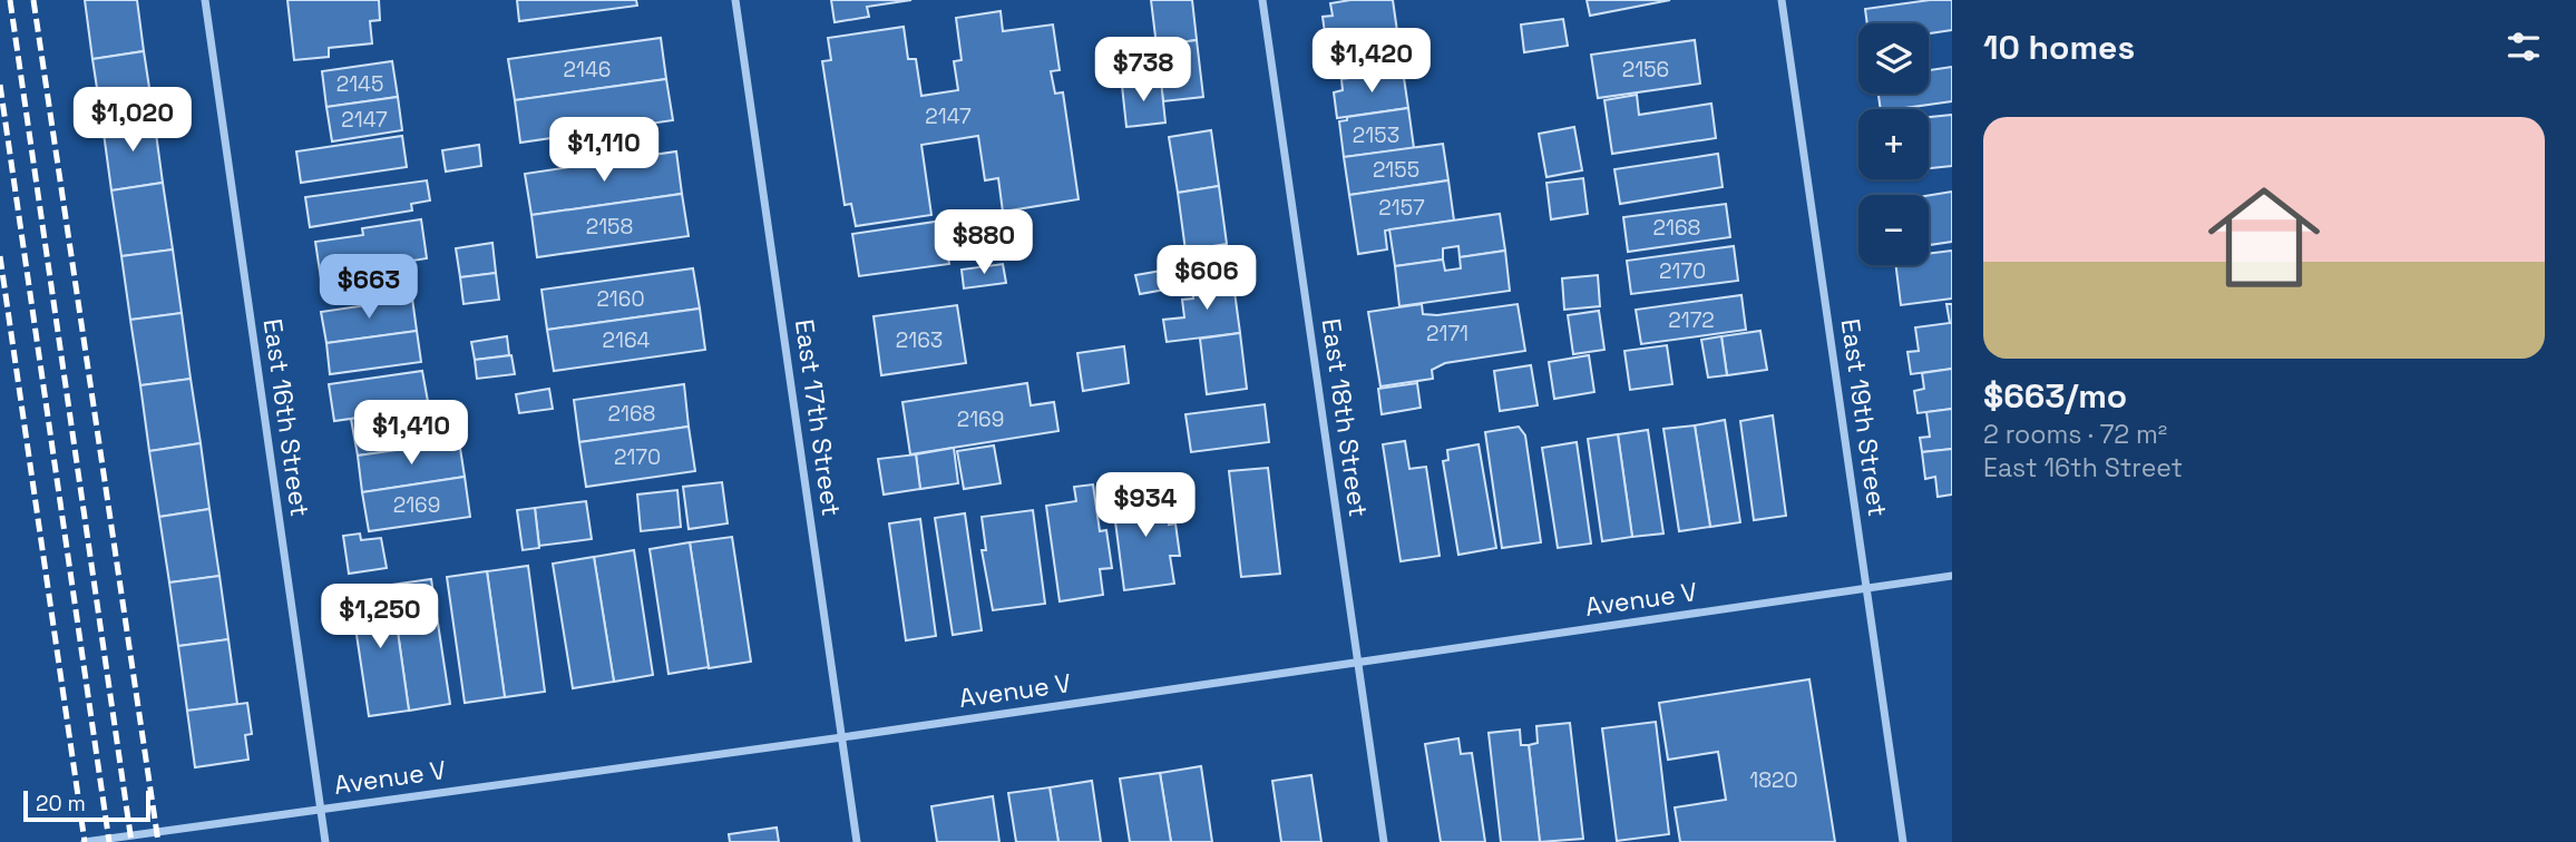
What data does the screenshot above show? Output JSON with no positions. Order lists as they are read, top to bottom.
{
  "streets": {
    "street": [
      "East 16th Street",
      "East 17th Street",
      "East 18th Street",
      "East 19th Street",
      "Avenue V"
    ]
  },
  "crossings": [
    ["East 16th Street", "Avenue V"],
    ["East 17th Street", "Avenue V"],
    ["East 18th Street", "Avenue V"],
    ["East 19th Street", "Avenue V"]
  ],
  "house_numbers": [
    "2146",
    "2156",
    "2145",
    "2147",
    "2147",
    "2153",
    "2155",
    "2157",
    "2158",
    "2168",
    "2170",
    "2160",
    "2172",
    "2171",
    "2164",
    "2163",
    "2168",
    "2169",
    "2170",
    "2169",
    "1820"
  ],
  "scale_bar": "20 m",
  "page": {
    "heading": "10 homes",
    "map_buttons": ["+", "−"],
    "price": [
      "$1,420",
      "$738",
      "$1,020",
      "$1,110",
      "$880",
      "$606",
      "$663",
      "$1,410",
      "$934",
      "$1,250"
    ],
    "list": [
      {
        "name": "$663/mo",
        "note": "2 rooms · 72 m² · East 16th Street"
      }
    ],
    "scale": "20 m"
  }
}
